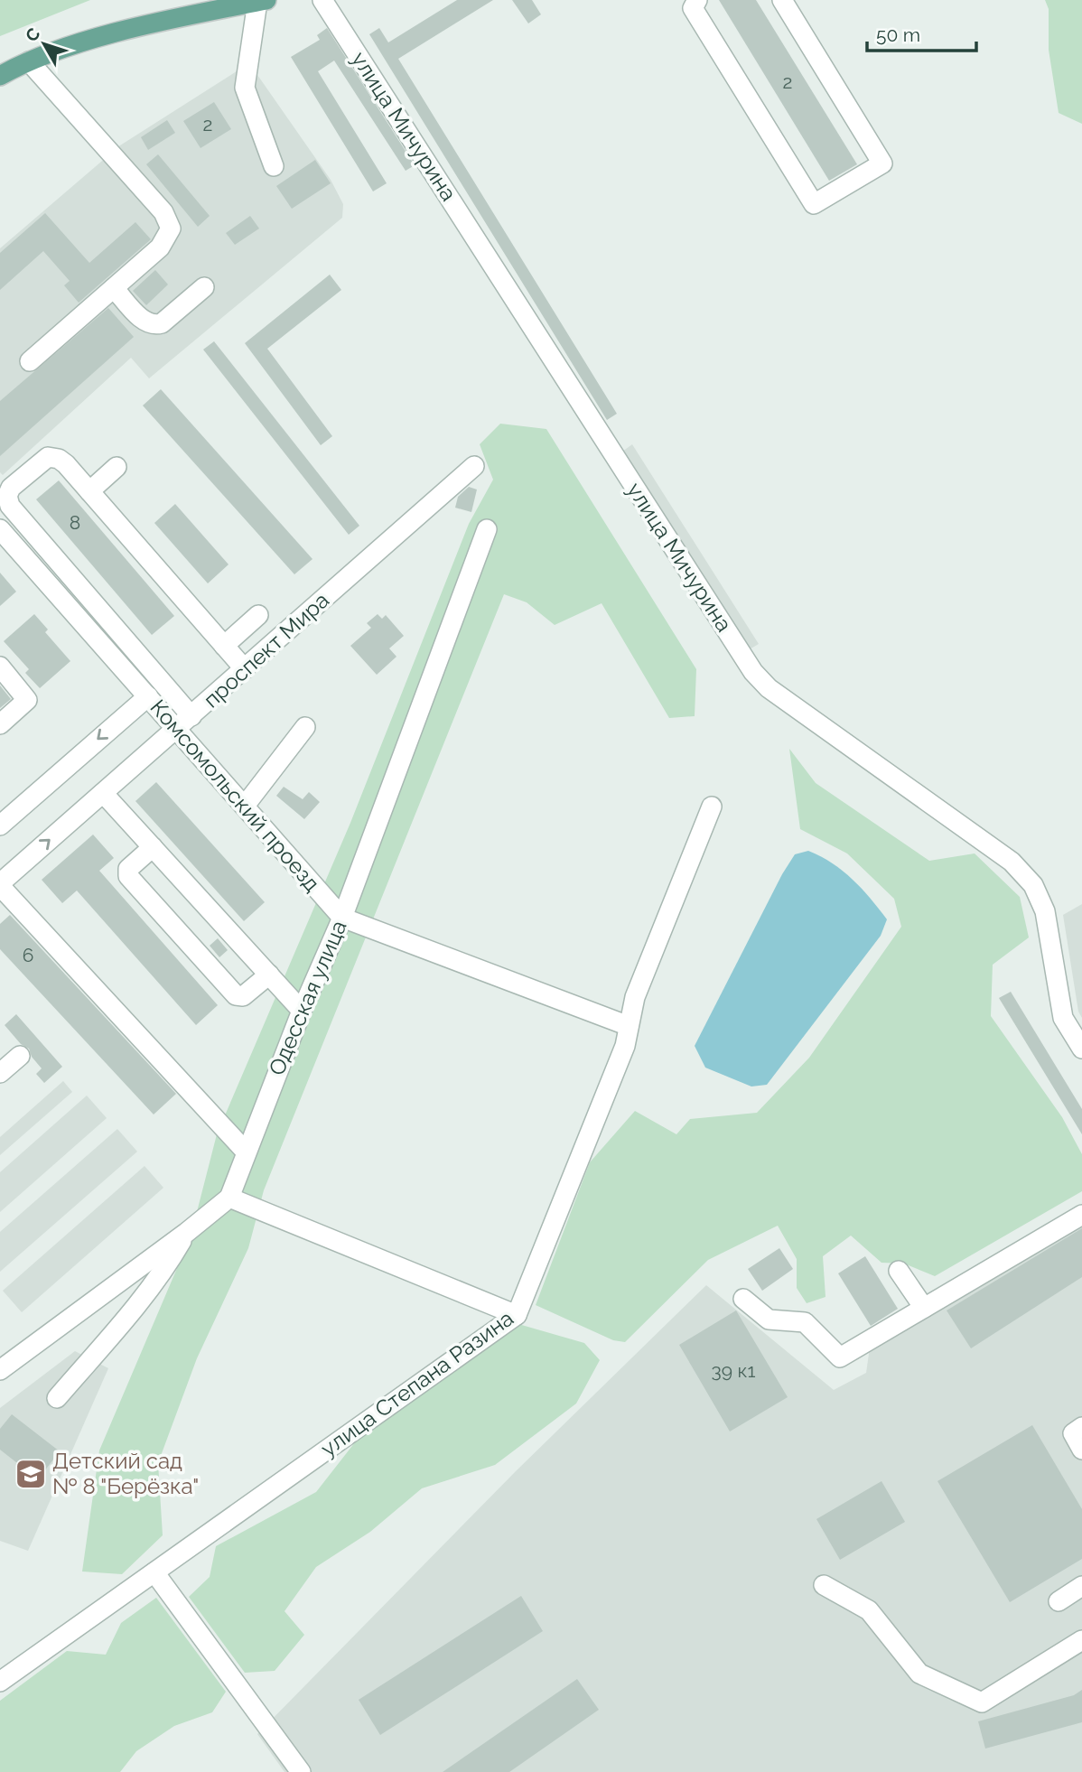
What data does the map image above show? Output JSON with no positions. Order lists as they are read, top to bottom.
{
  "streets": {
    "street": [
      "улица Мичурина",
      "проспект Мира",
      "Комсомольский проезд",
      "Одесская улица",
      "улица Степана Разина"
    ]
  },
  "crossings": [
    ["проспект Мира", "Комсомольский проезд"],
    ["Комсомольский проезд", "Одесская улица"],
    ["Комсомольский проезд", "улица Степана Разина"]
  ],
  "places": {
    "school or university": ["Детский сад № 8 \"Берёзка\""]
  },
  "house_numbers": [
    "2",
    "2",
    "8",
    "6",
    "39 к1"
  ],
  "scale_bar": "50 m",
  "north": "top left"
}
